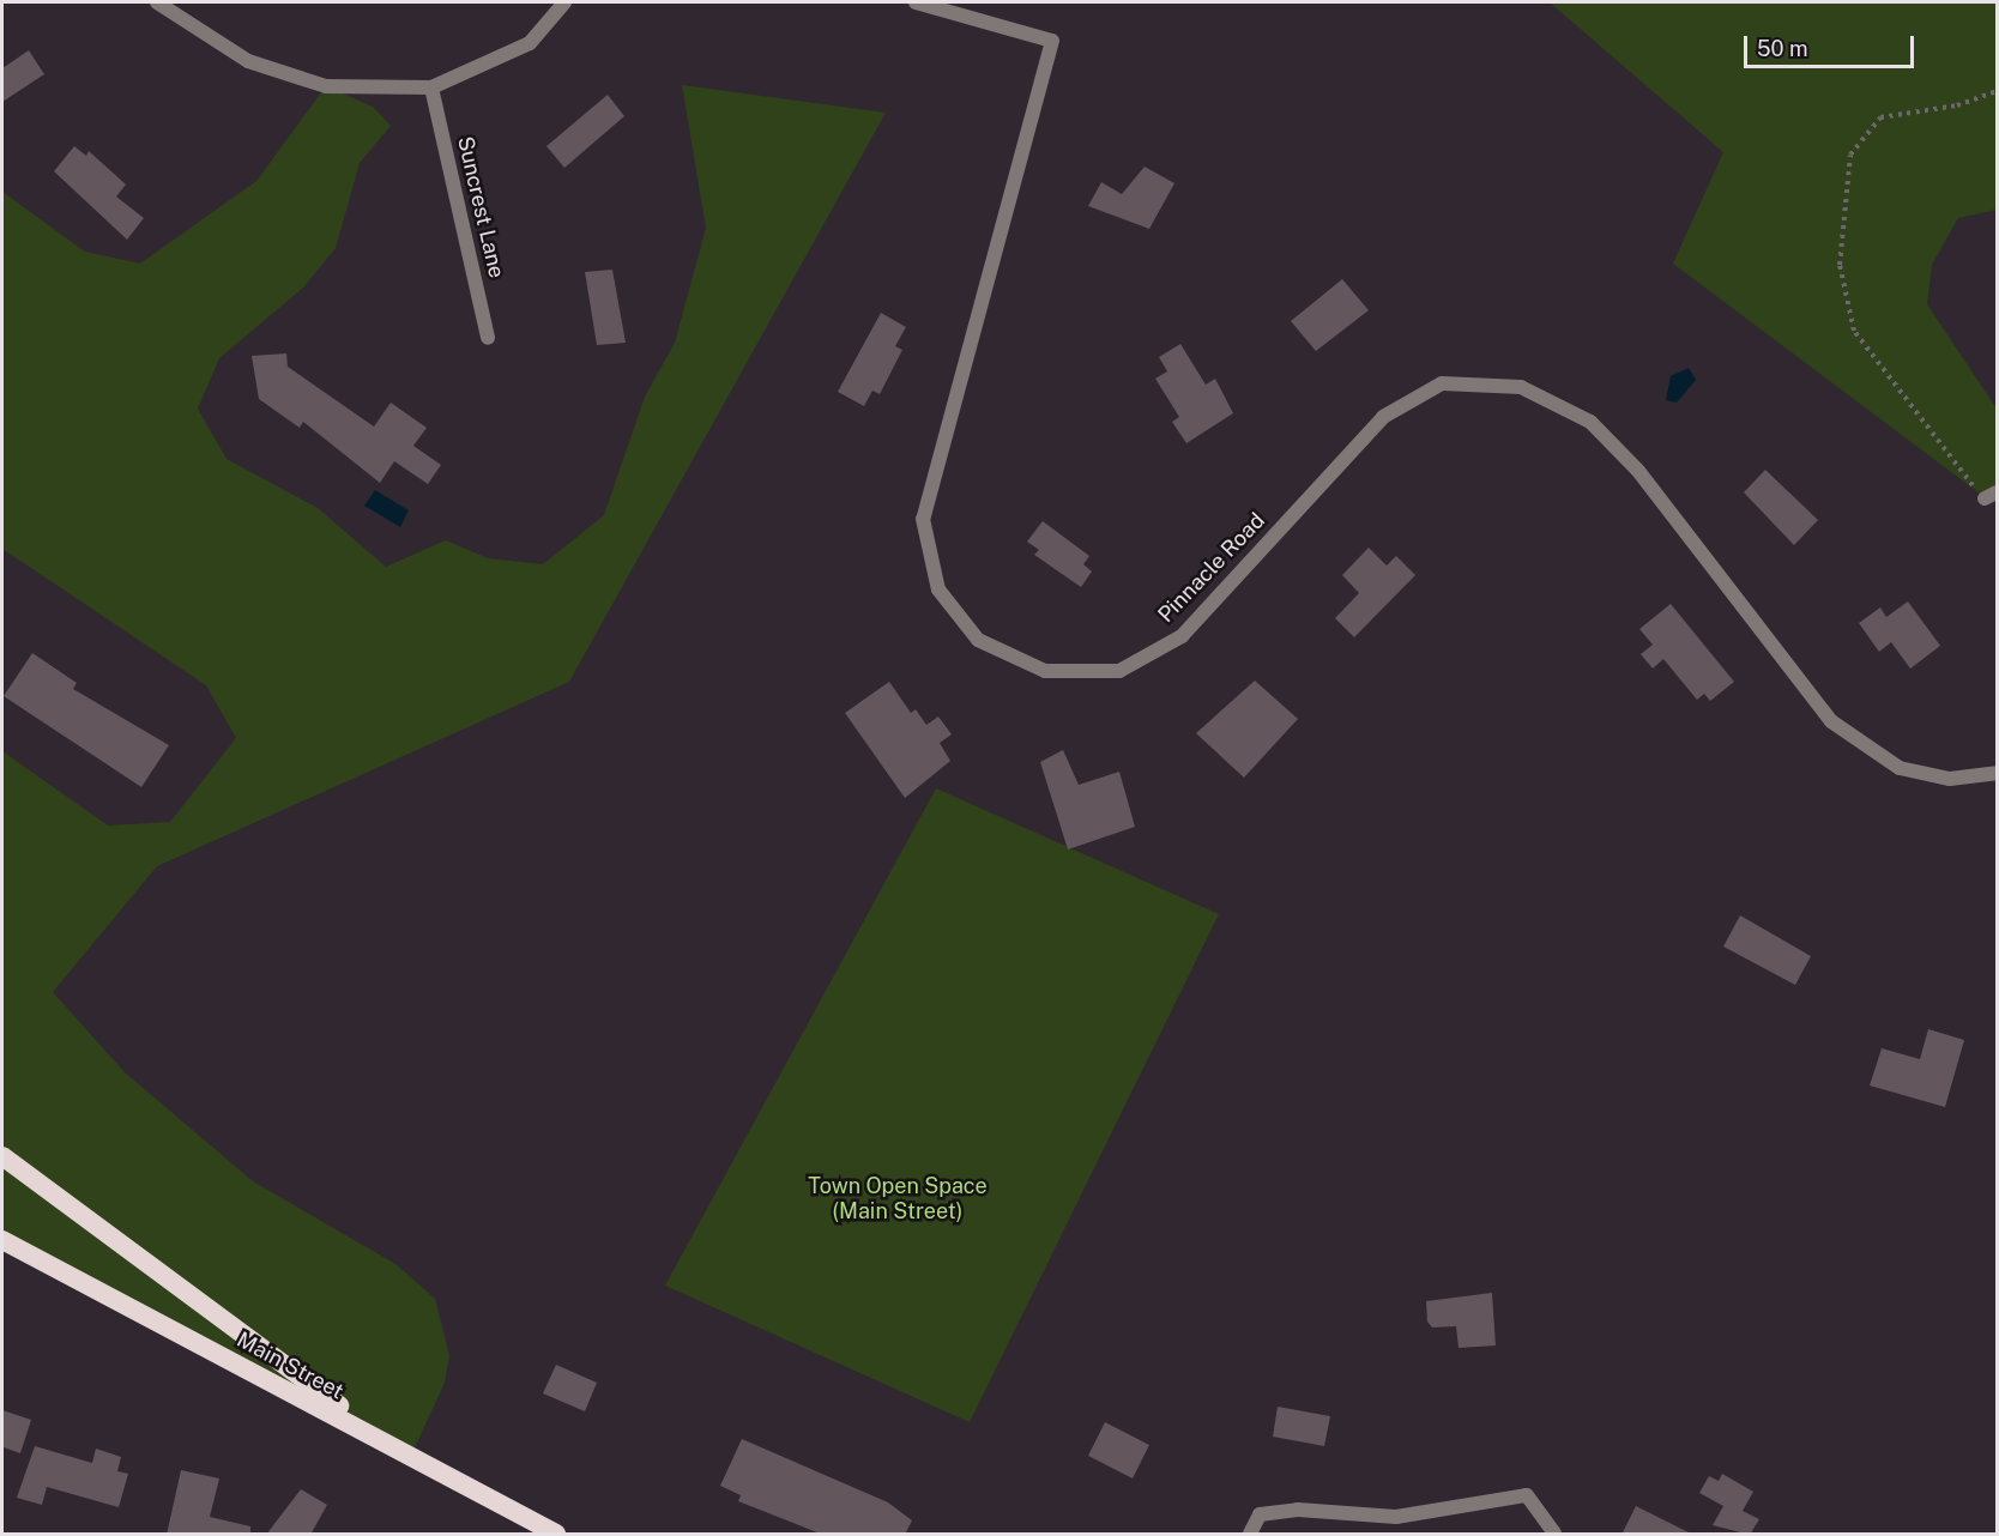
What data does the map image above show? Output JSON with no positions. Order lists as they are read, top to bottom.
{
  "streets": {
    "highway": ["Main Street"],
    "street": ["Suncrest Lane", "Pinnacle Road"]
  },
  "parks": ["Town Open Space (Main Street)"],
  "scale_bar": "50 m"
}
